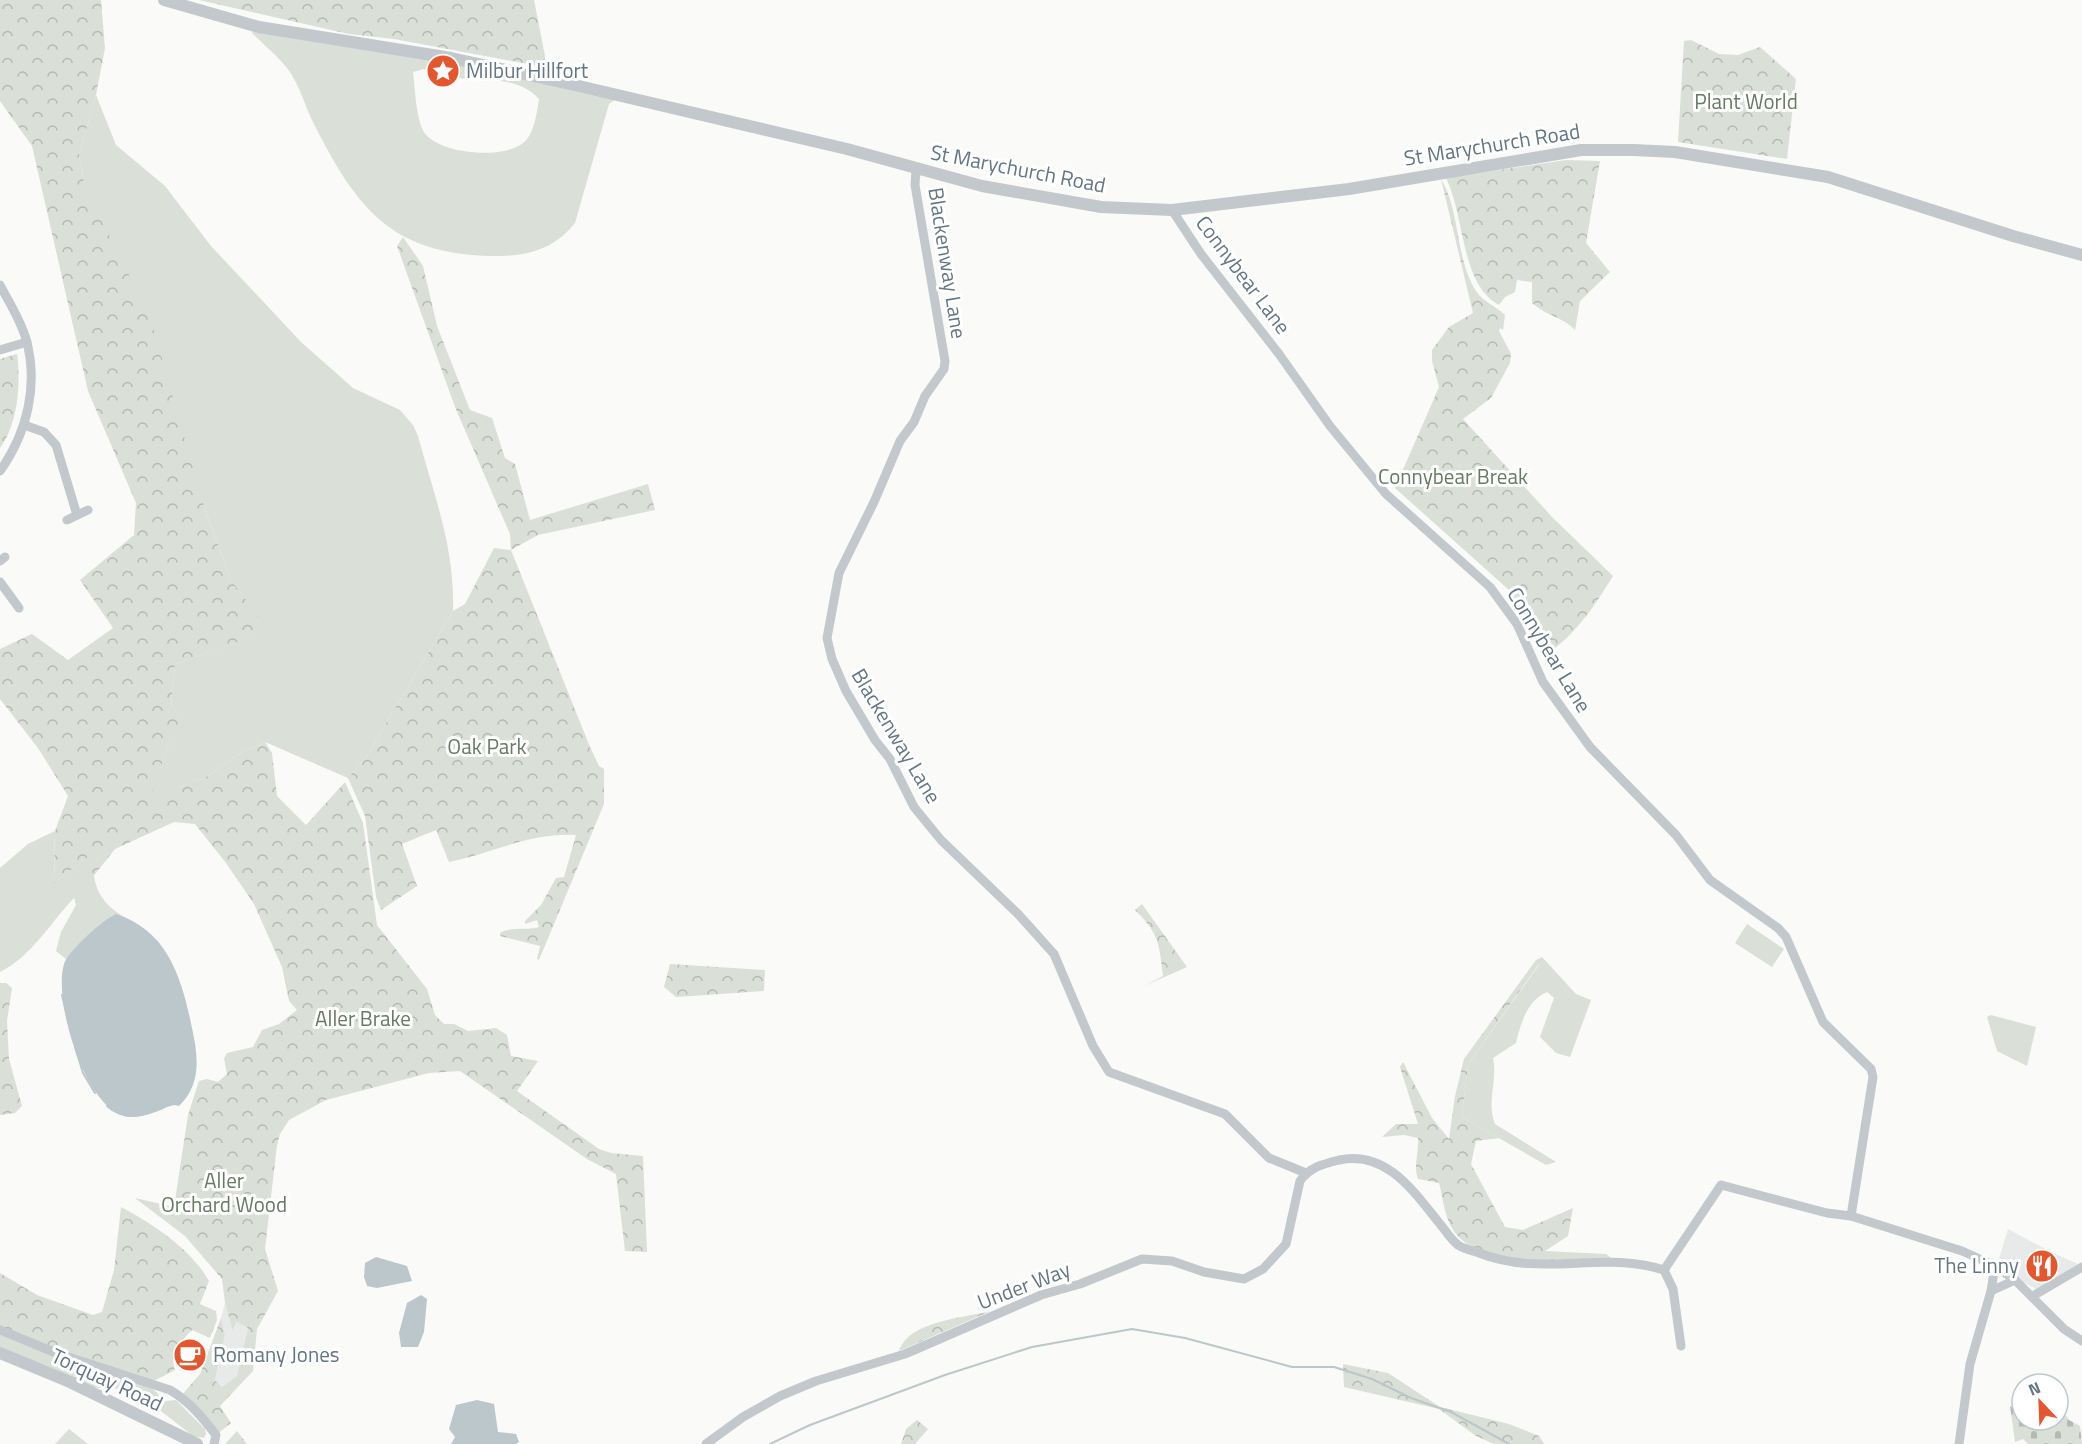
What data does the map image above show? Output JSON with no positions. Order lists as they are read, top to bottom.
{
  "streets": {
    "street": [
      "St Marychurch Road",
      "Blackenway Lane",
      "Connybear Lane",
      "Under Way",
      "Torquay Road"
    ]
  },
  "crossings": [
    ["St Marychurch Road", "Blackenway Lane"],
    ["St Marychurch Road", "Connybear Lane"],
    ["Blackenway Lane", "Under Way"]
  ],
  "parks": [
    "Plant World",
    "Connybear Break",
    "Oak Park",
    "Aller Brake",
    "Aller Orchard Wood"
  ],
  "places": {
    "place": ["Milbur Hillfort"],
    "restaurant": ["The Linny"],
    "cafe": ["Romany Jones"]
  },
  "north": "top left"
}
